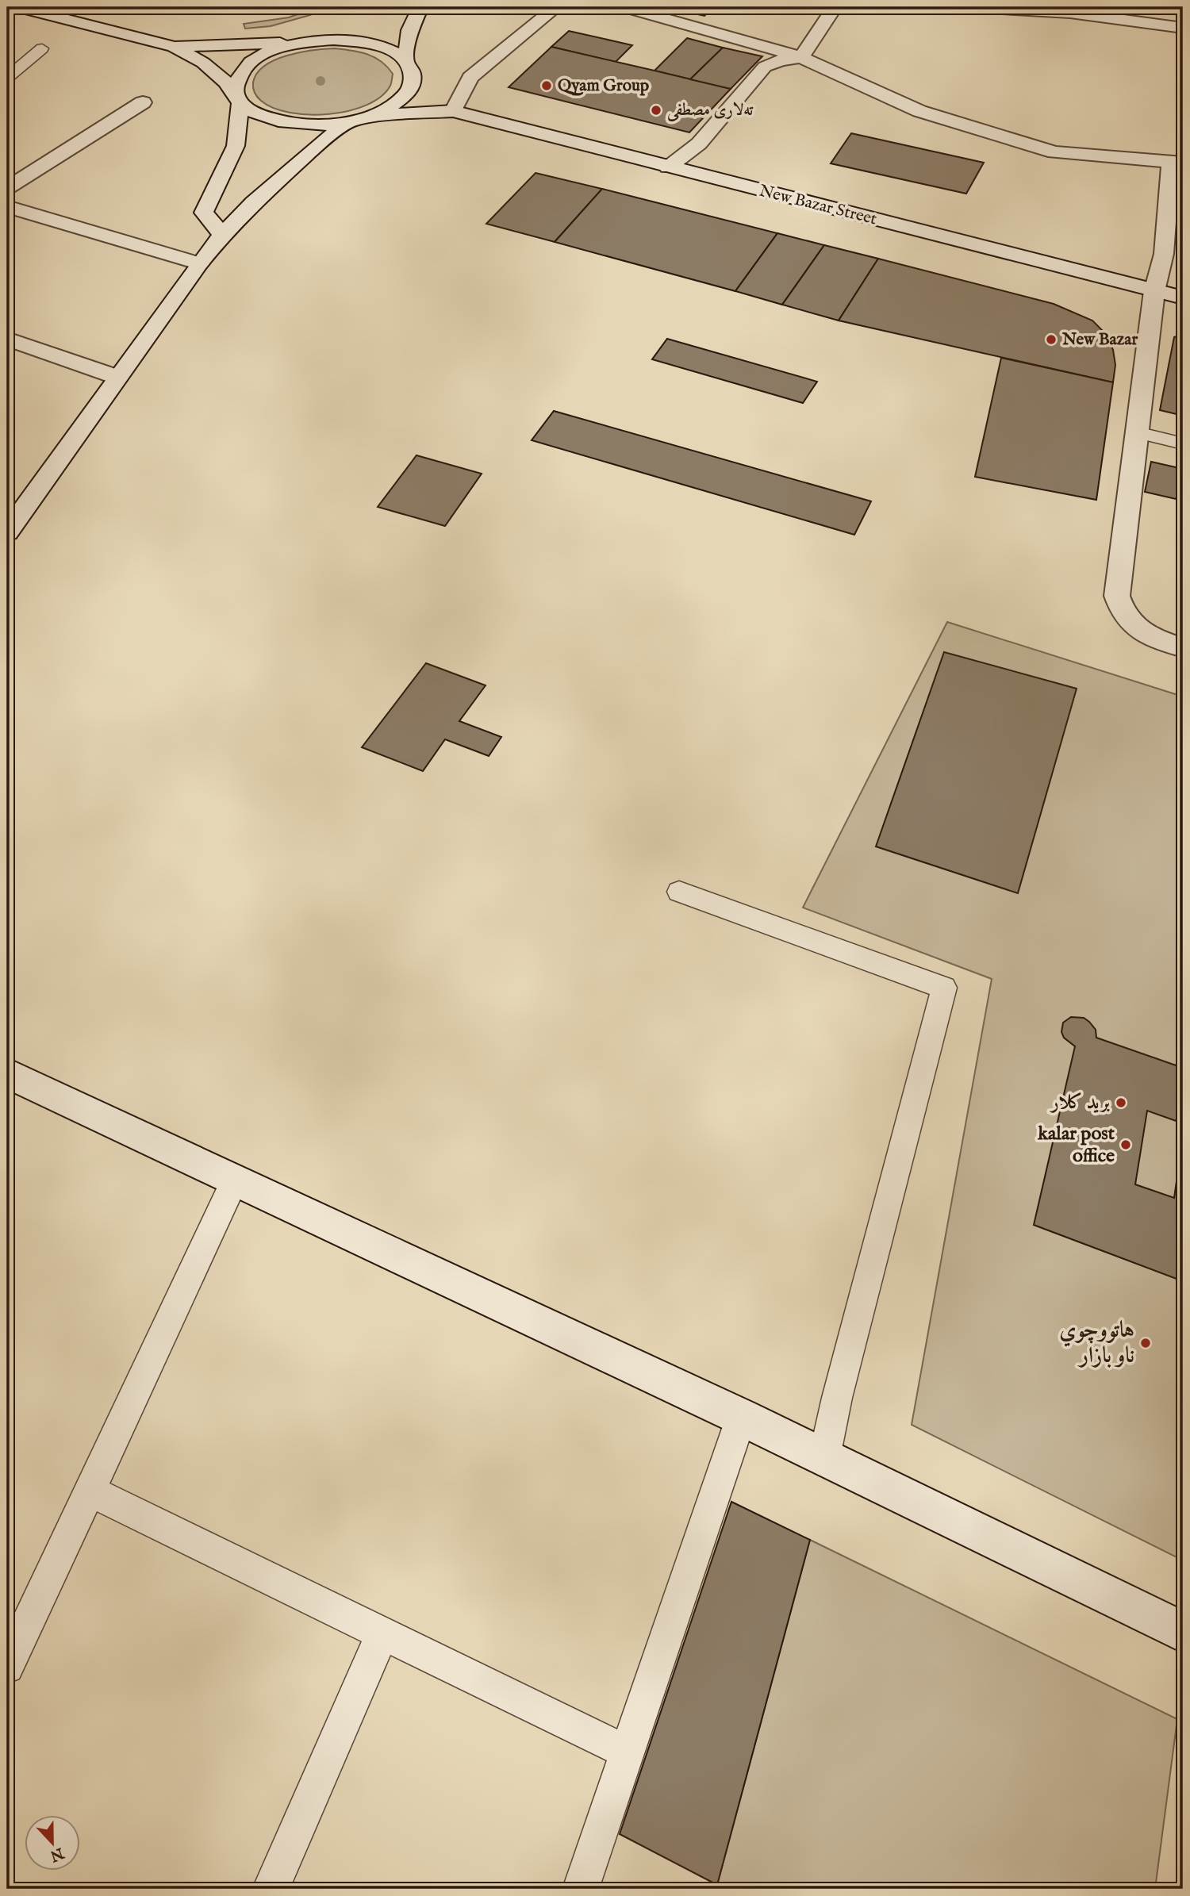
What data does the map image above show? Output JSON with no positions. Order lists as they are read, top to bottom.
{
  "streets": {
    "street": ["New Bazar Street"]
  },
  "places": [
    "Qyam Group",
    "تەلاری مصطفی",
    "New Bazar",
    "بريد كلار",
    "kalar post office",
    "هاتووچوي ناو بازار"
  ],
  "north": "bottom"
}
